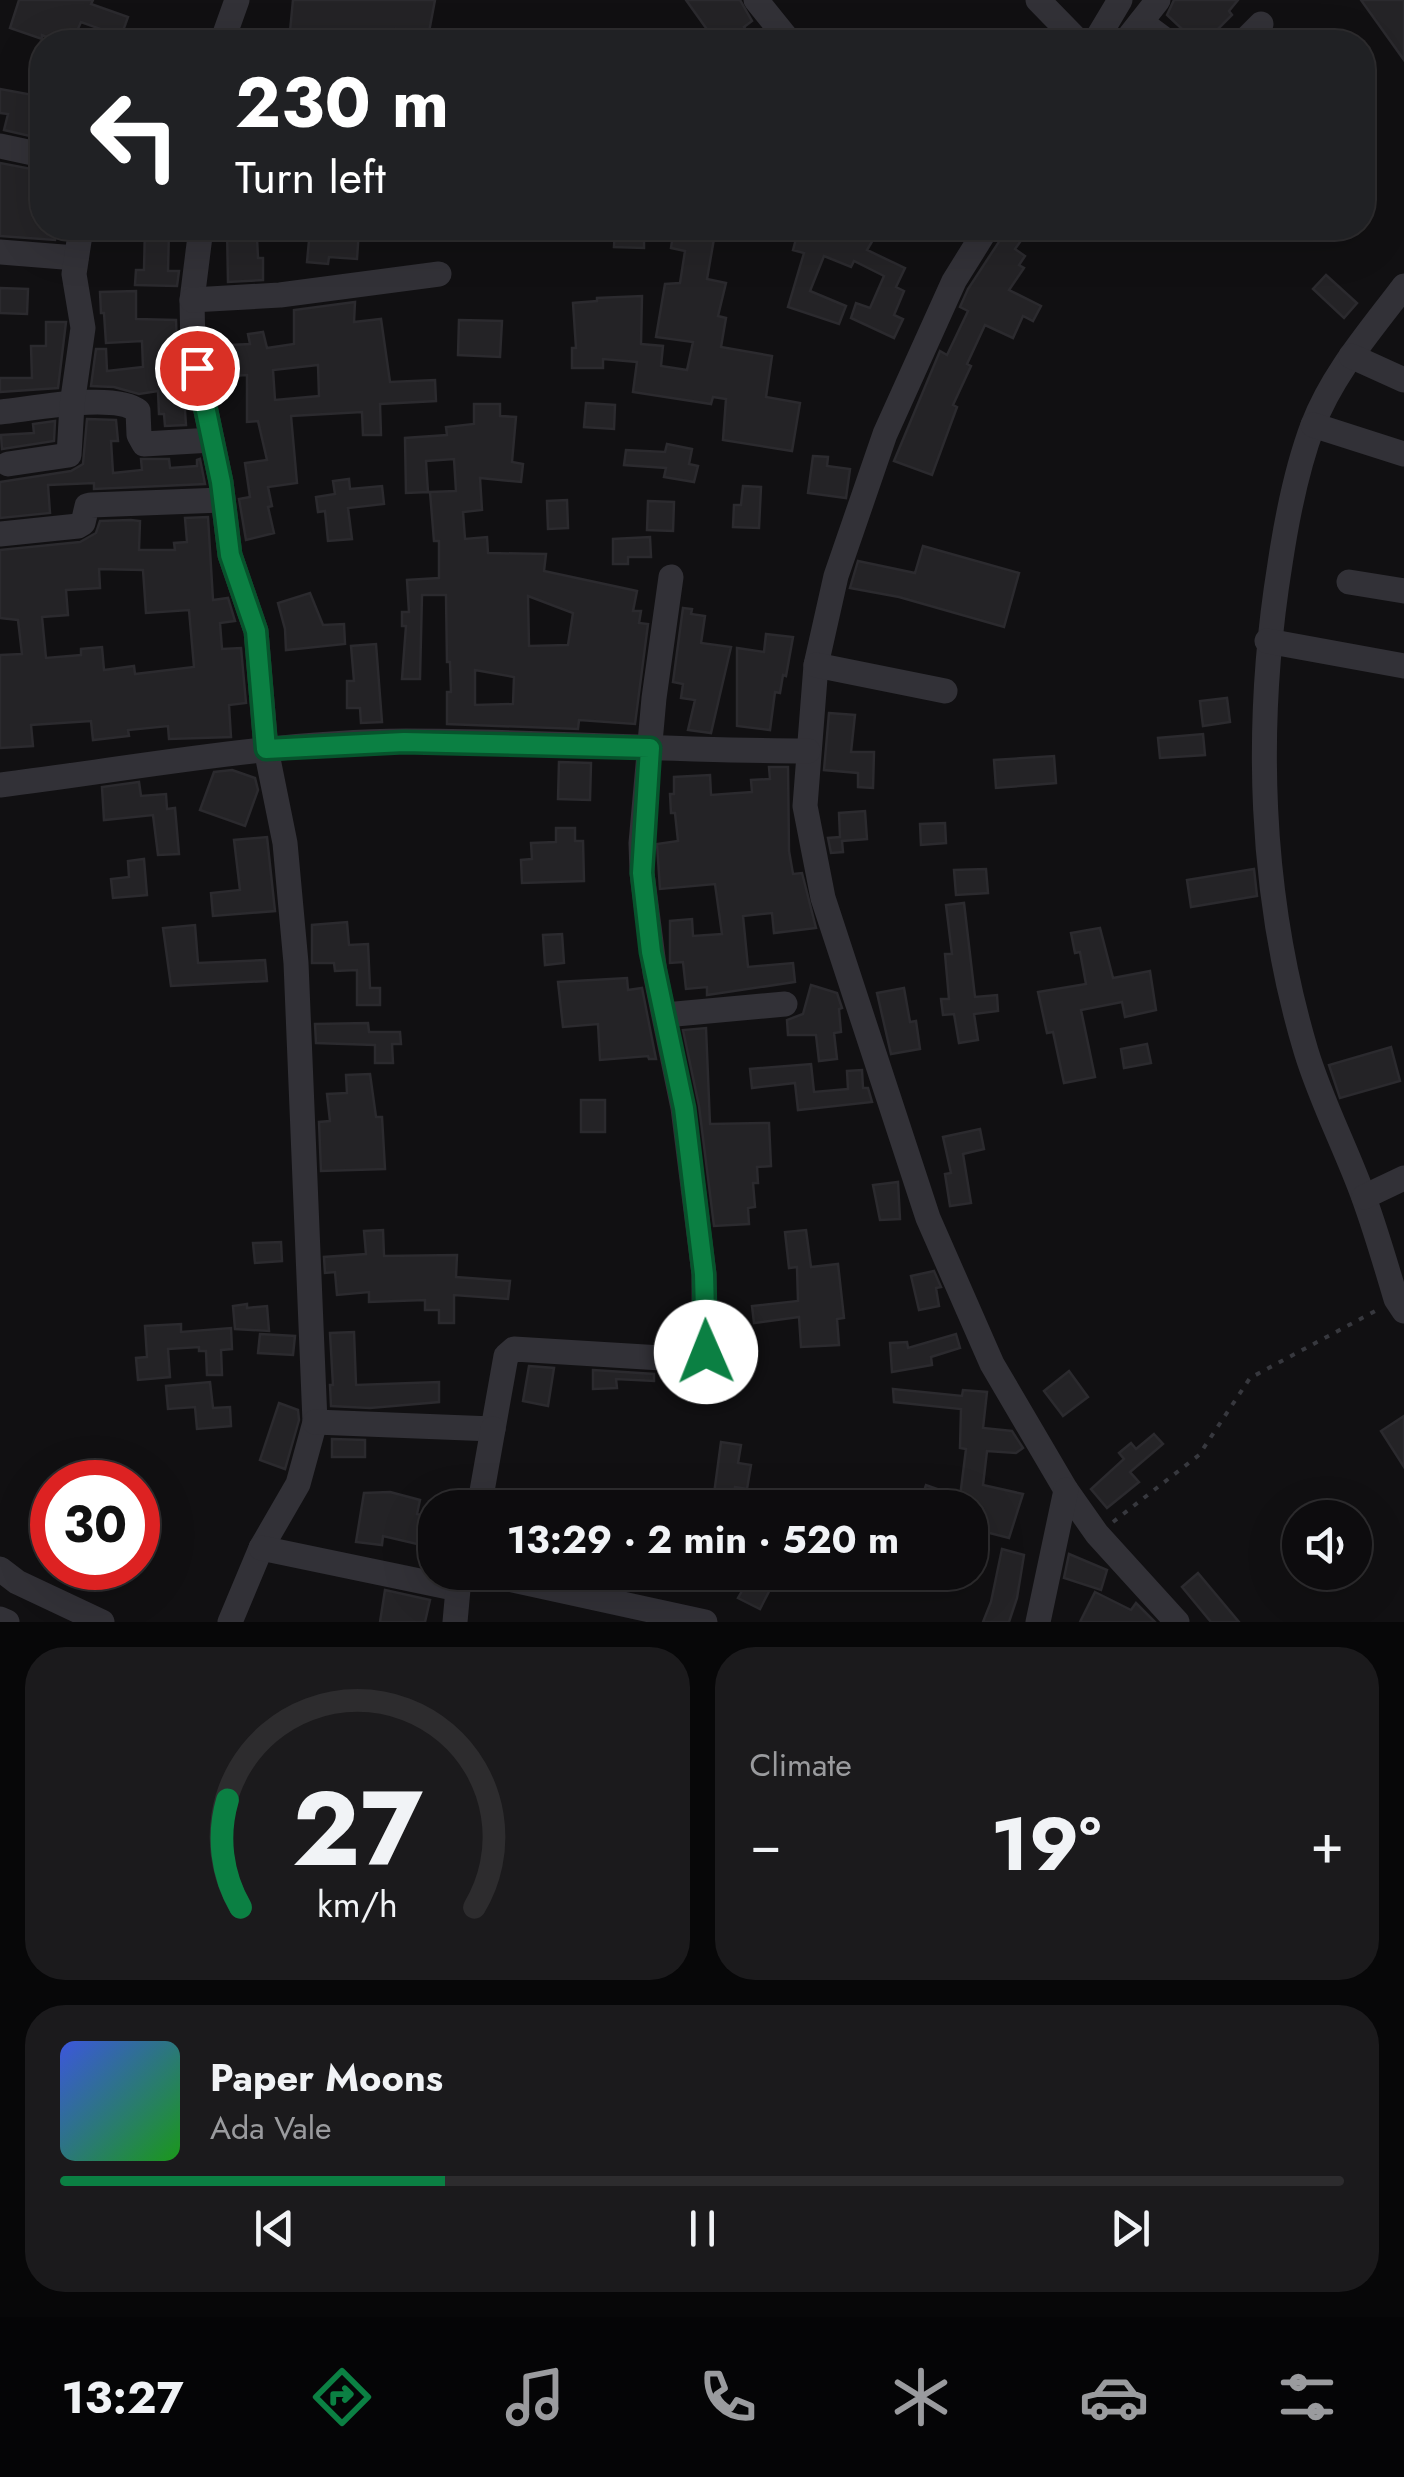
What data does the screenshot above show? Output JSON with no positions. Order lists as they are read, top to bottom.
{
  "page": {
    "turn": ["230 m", "Turn left"],
    "limit": "30",
    "trip": "13:29 · 2 min · 520 m",
    "tile": "Climate",
    "heat": ["−", "19°", "+"],
    "song": ["Paper Moons", "Ada Vale"],
    "tabs": "13:27",
    "gauge": ["27", "km/h"]
  }
}
